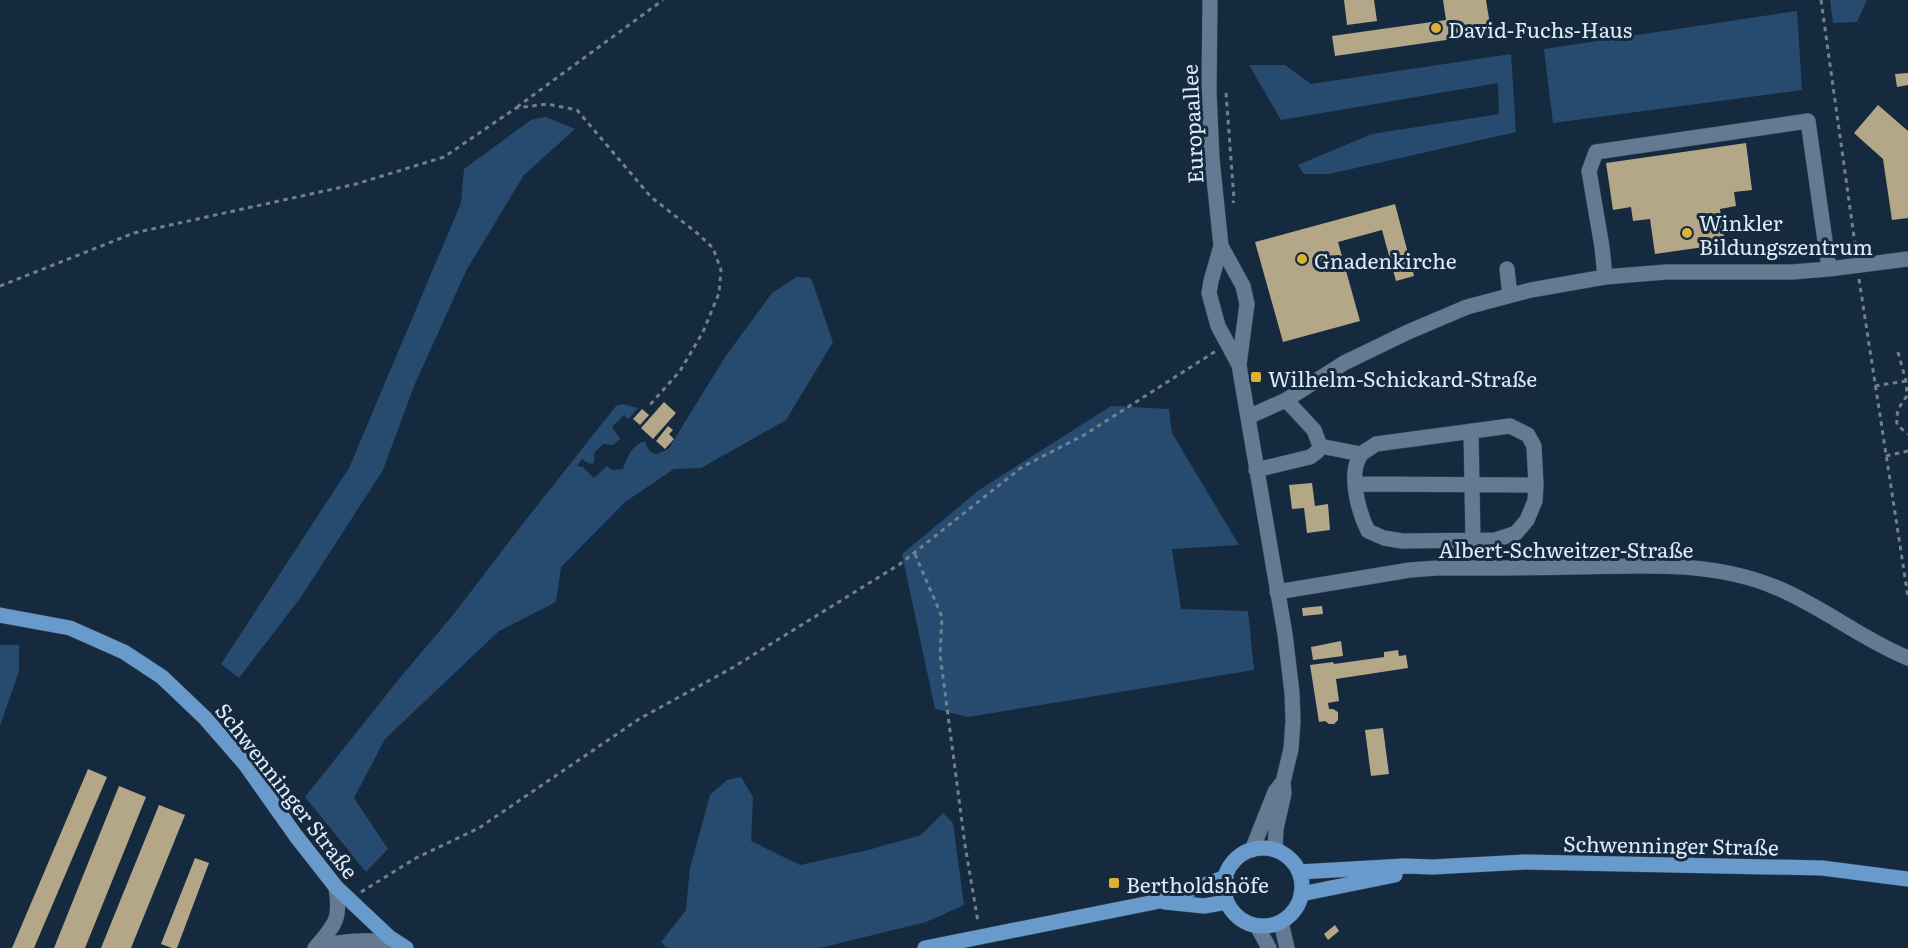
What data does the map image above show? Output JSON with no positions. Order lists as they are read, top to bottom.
{
  "streets": {
    "main road": ["Schwenninger Straße"],
    "street": ["Europaallee", "Albert-Schweitzer-Straße"]
  },
  "places": {
    "other": ["David-Fuchs-Haus", "Winkler Bildungszentrum", "Gnadenkirche"],
    "transit": ["Wilhelm-Schickard-Straße", "Bertholdshöfe"]
  }
}
